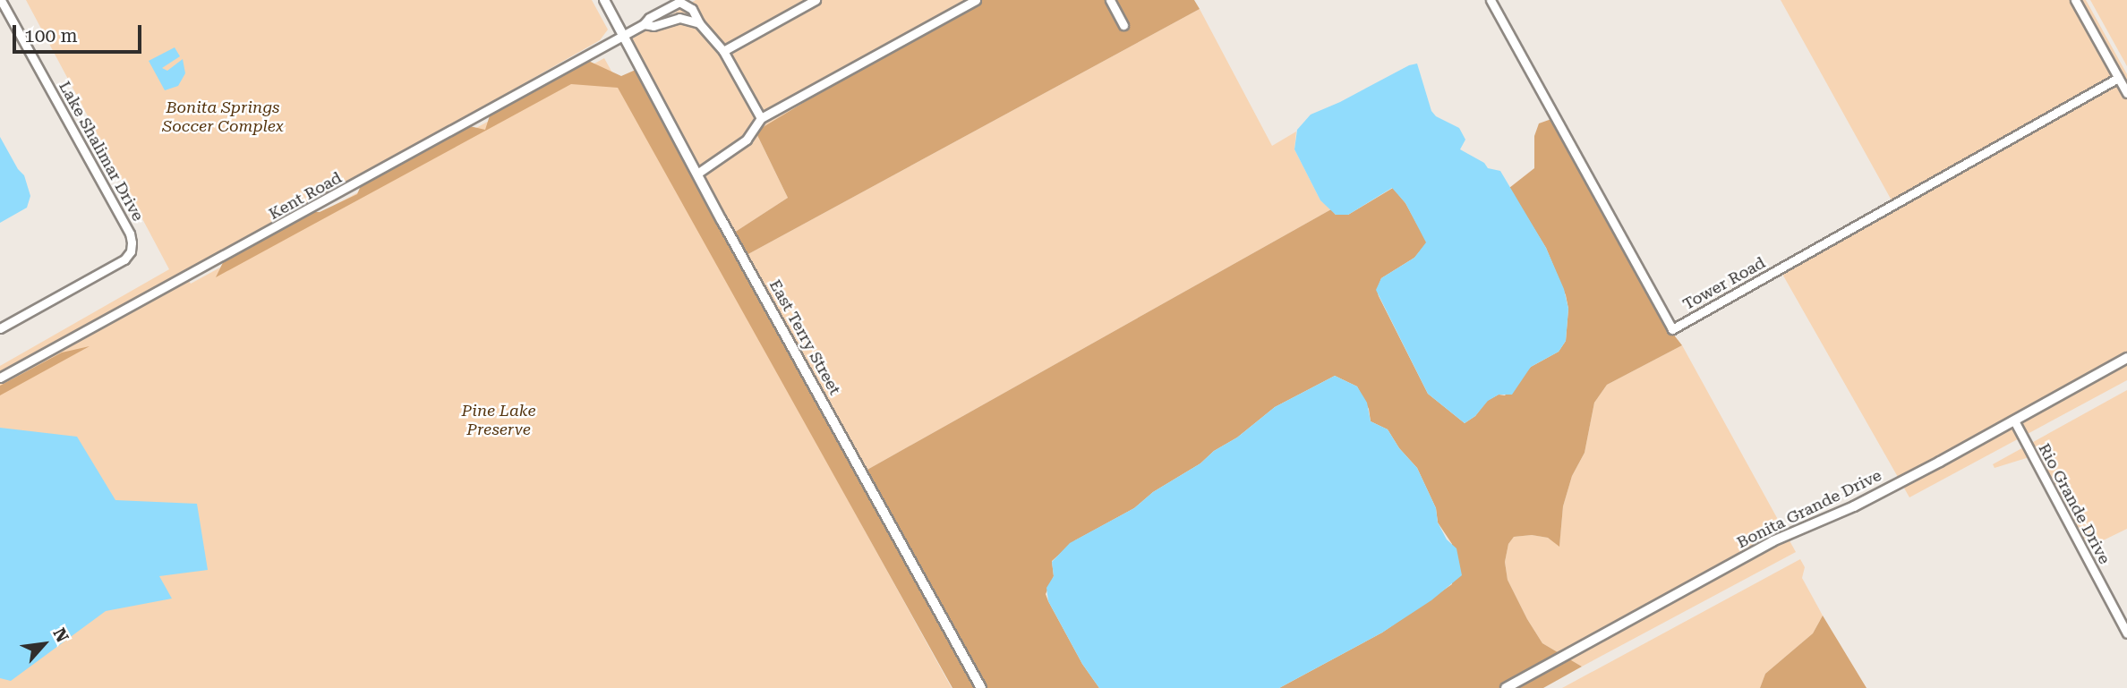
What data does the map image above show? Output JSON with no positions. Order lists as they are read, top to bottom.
{
  "streets": {
    "street": [
      "Lake Shalimar Drive",
      "Kent Road",
      "Tower Road",
      "East Terry Street",
      "Rio Grande Drive",
      "Bonita Grande Drive"
    ]
  },
  "crossings": [
    ["Kent Road", "East Terry Street"],
    ["Rio Grande Drive", "Bonita Grande Drive"]
  ],
  "parks": ["Bonita Springs Soccer Complex", "Pine Lake Preserve"],
  "scale_bar": "100 m",
  "north": "top right"
}
